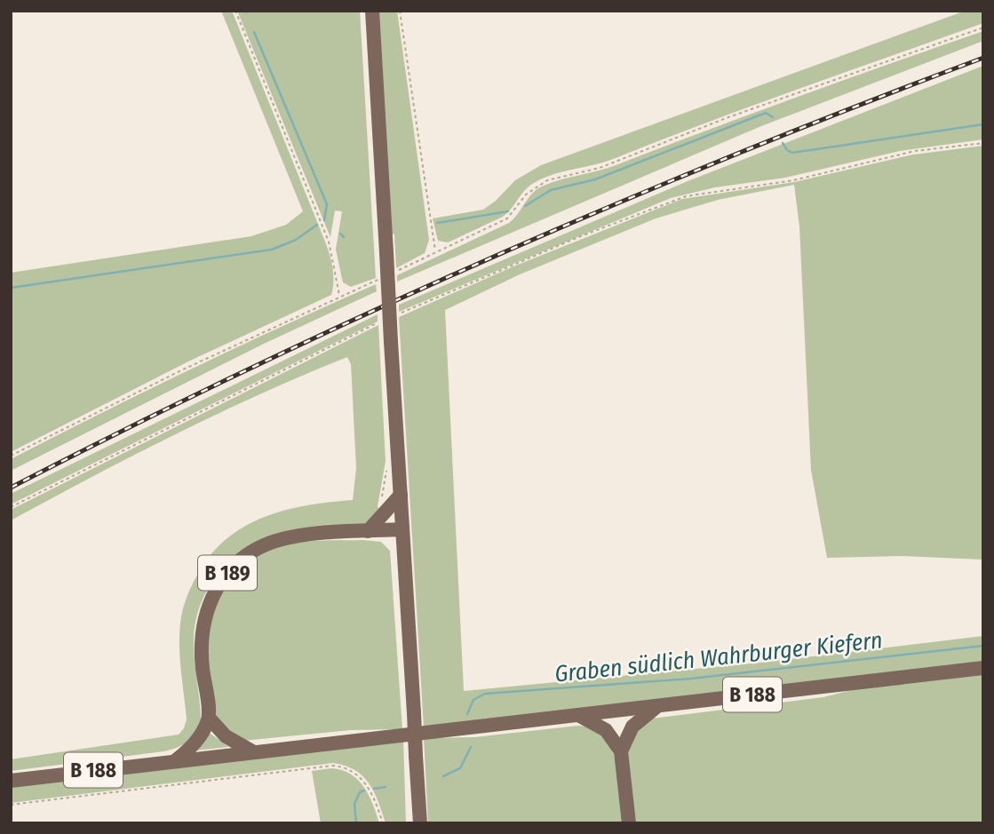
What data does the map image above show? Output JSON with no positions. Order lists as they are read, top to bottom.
{
  "streets": {
    "main road": ["B 189", "B 188"]
  },
  "water": ["Graben südlich Wahrburger Kiefern"]
}
